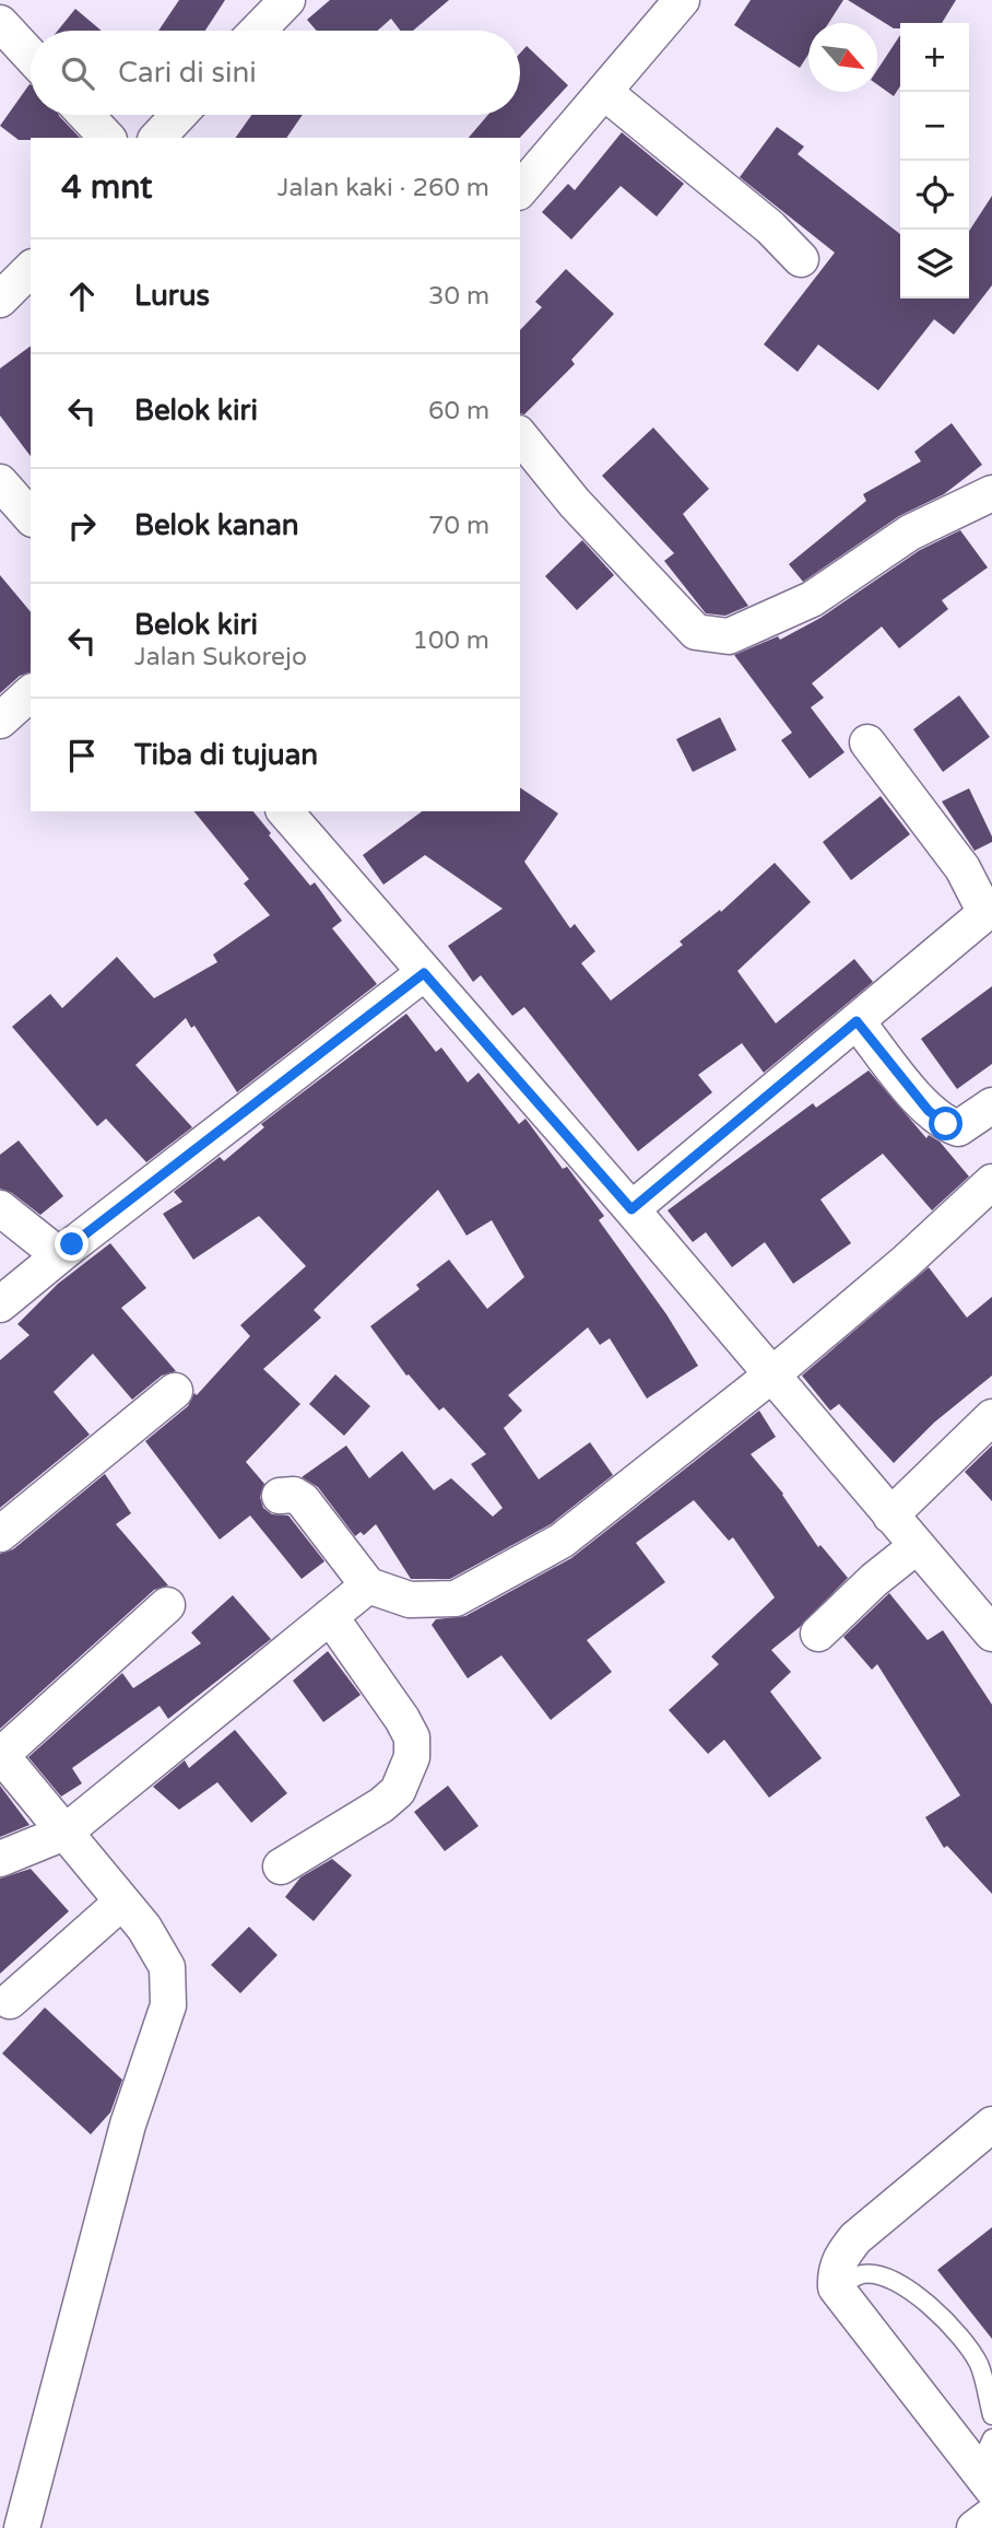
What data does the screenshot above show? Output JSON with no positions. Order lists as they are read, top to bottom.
{
  "north": "bottom right",
  "page": {
    "map_buttons": ["+", "−"],
    "search": "Cari di sini",
    "heading": ["4 mnt", "Jalan kaki · 260 m"],
    "list": [
      ["Lurus", "30 m"],
      ["Belok kiri", "60 m"],
      ["Belok kanan", "70 m"],
      ["Belok kiri", "Jalan Sukorejo", "100 m"],
      "Tiba di tujuan"
    ]
  }
}
